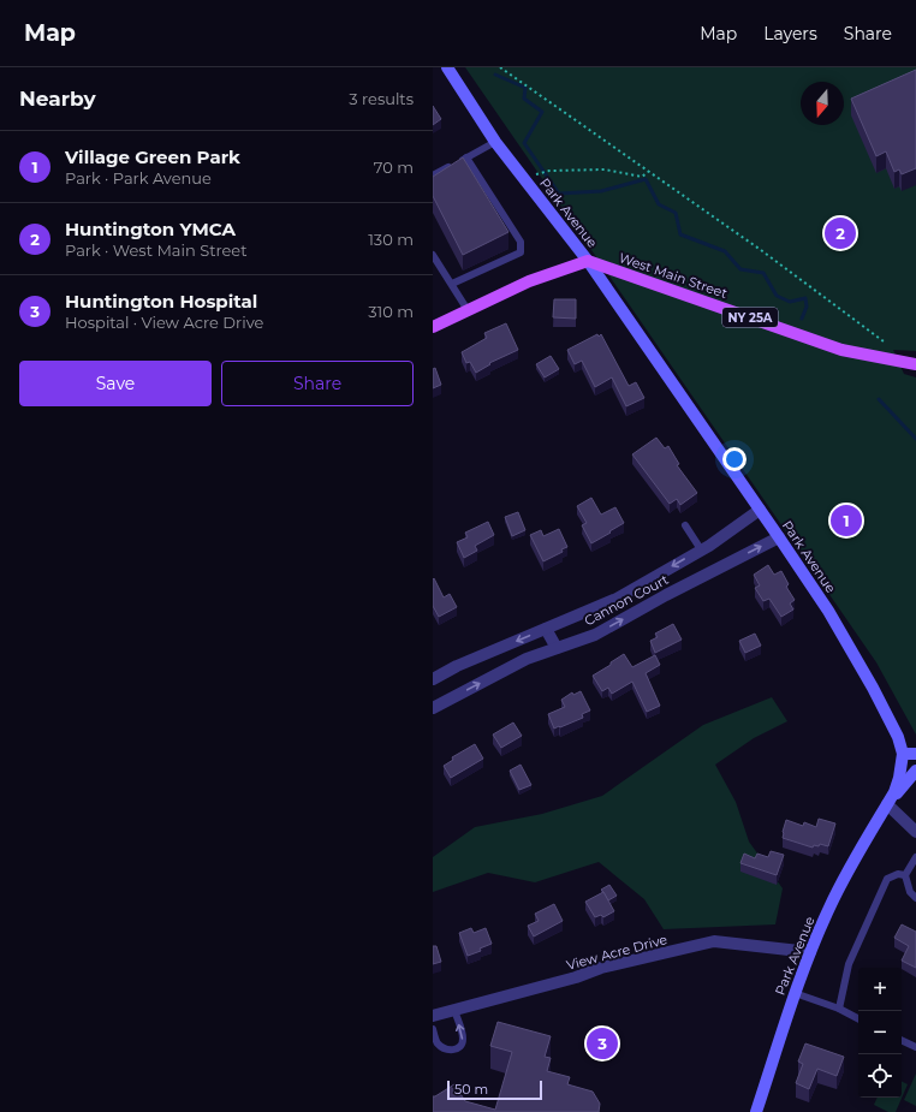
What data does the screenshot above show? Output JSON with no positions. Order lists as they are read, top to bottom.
{
  "streets": {
    "main road": ["Park Avenue", "West Main Street", "NY 25A"],
    "street": ["Cannon Court", "View Acre Drive"]
  },
  "crossings": [
    ["Park Avenue", "West Main Street"],
    ["Park Avenue", "Cannon Court"],
    ["Park Avenue", "View Acre Drive"]
  ],
  "scale_bar": "50 m",
  "north": "bottom",
  "page": {
    "header": "Map",
    "nav": ["Map", "Layers", "Share"],
    "heading": ["Nearby", "3 results"],
    "list": [
      {
        "mark": "1",
        "name": "Village Green Park",
        "note": "Park · Park Avenue",
        "value": "70 m"
      },
      {
        "mark": "2",
        "name": "Huntington YMCA",
        "note": "Park · West Main Street",
        "value": "130 m"
      },
      {
        "mark": "3",
        "name": "Huntington Hospital",
        "note": "Hospital · View Acre Drive",
        "value": "310 m"
      }
    ],
    "pins": ["2", "1", "3"],
    "buttons": ["Save", "Share"],
    "map_buttons": ["+", "−"],
    "scale": "50 m"
  }
}
